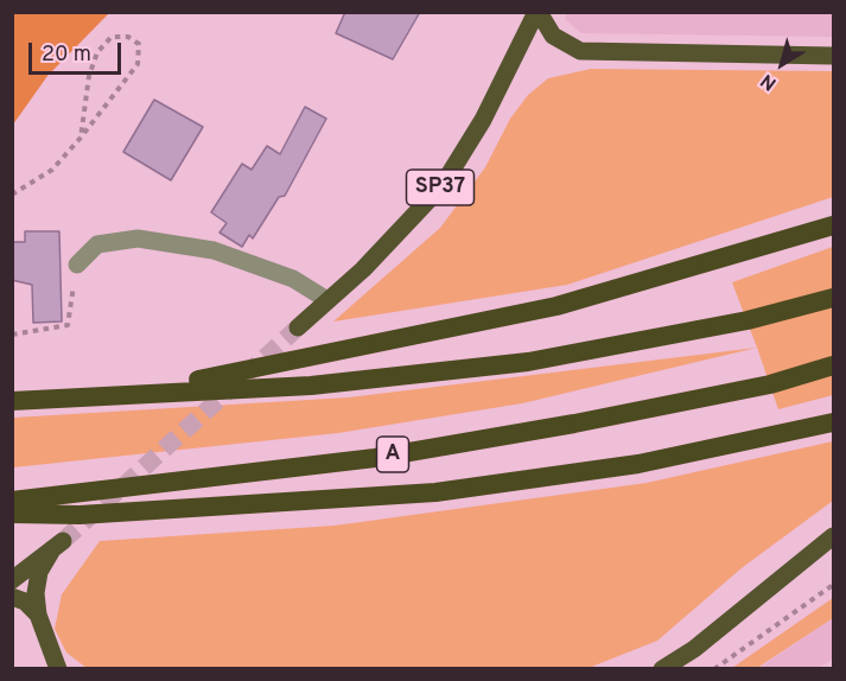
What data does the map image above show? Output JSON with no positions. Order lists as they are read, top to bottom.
{
  "streets": {
    "highway": ["A"],
    "main road": ["SP37"]
  },
  "scale_bar": "20 m",
  "north": "bottom left"
}
